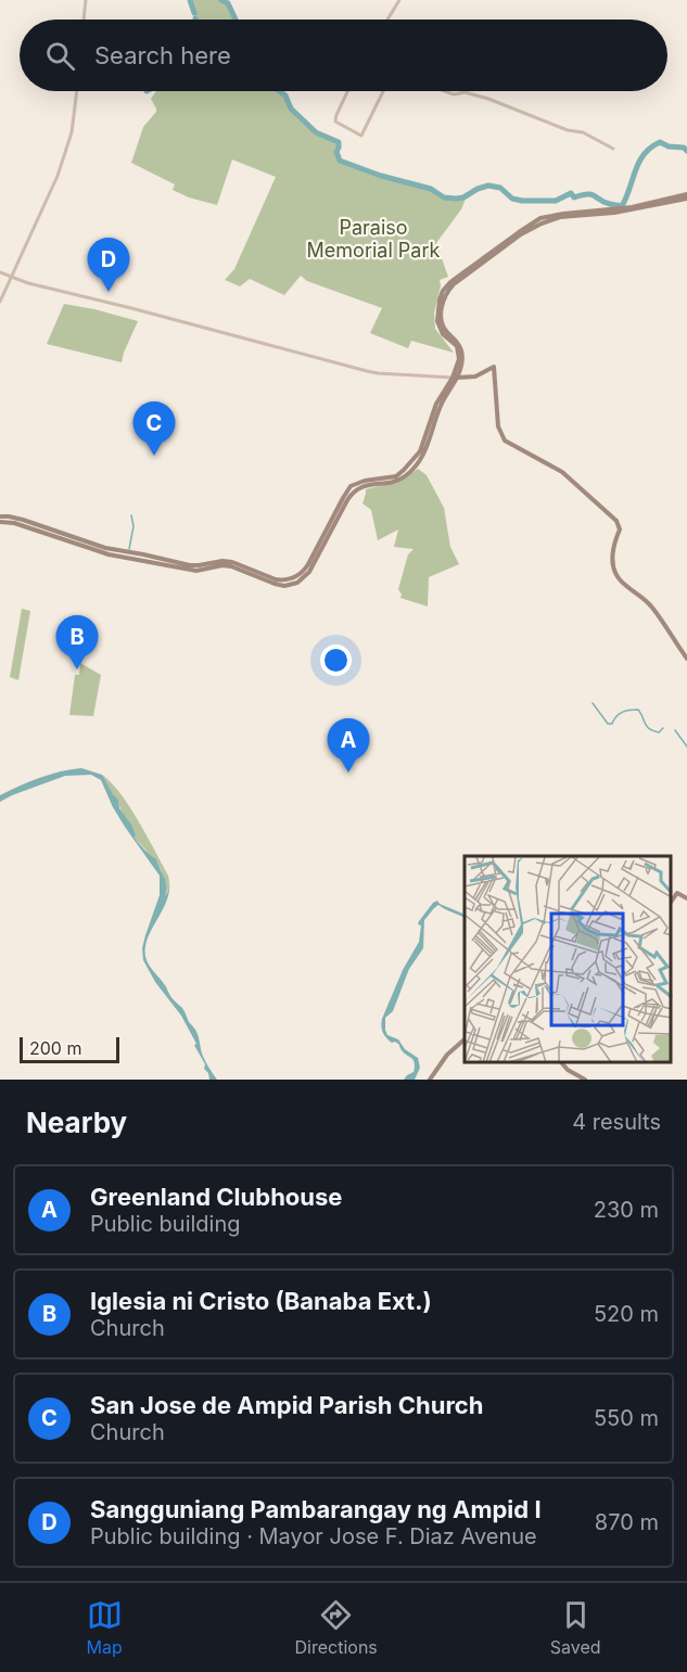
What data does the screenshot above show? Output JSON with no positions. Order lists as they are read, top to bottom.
{
  "parks": ["Paraiso Memorial Park"],
  "scale_bar": "200 m",
  "page": {
    "search": "Search here",
    "pins": [
      "D",
      "C",
      "B",
      "A"
    ],
    "scale": "200 m",
    "heading": ["Nearby", "4 results"],
    "list": [
      {
        "mark": "A",
        "name": "Greenland Clubhouse",
        "note": "Public building",
        "value": "230 m"
      },
      {
        "mark": "B",
        "name": "Iglesia ni Cristo (Banaba Ext.)",
        "note": "Church",
        "value": "520 m"
      },
      {
        "mark": "C",
        "name": "San Jose de Ampid Parish Church",
        "note": "Church",
        "value": "550 m"
      },
      {
        "mark": "D",
        "name": "Sangguniang Pambarangay ng Ampid Ⅰ",
        "note": "Public building · Mayor Jose F. Diaz Avenue",
        "value": "870 m"
      }
    ],
    "nav": ["Map", "Directions", "Saved"]
  }
}
